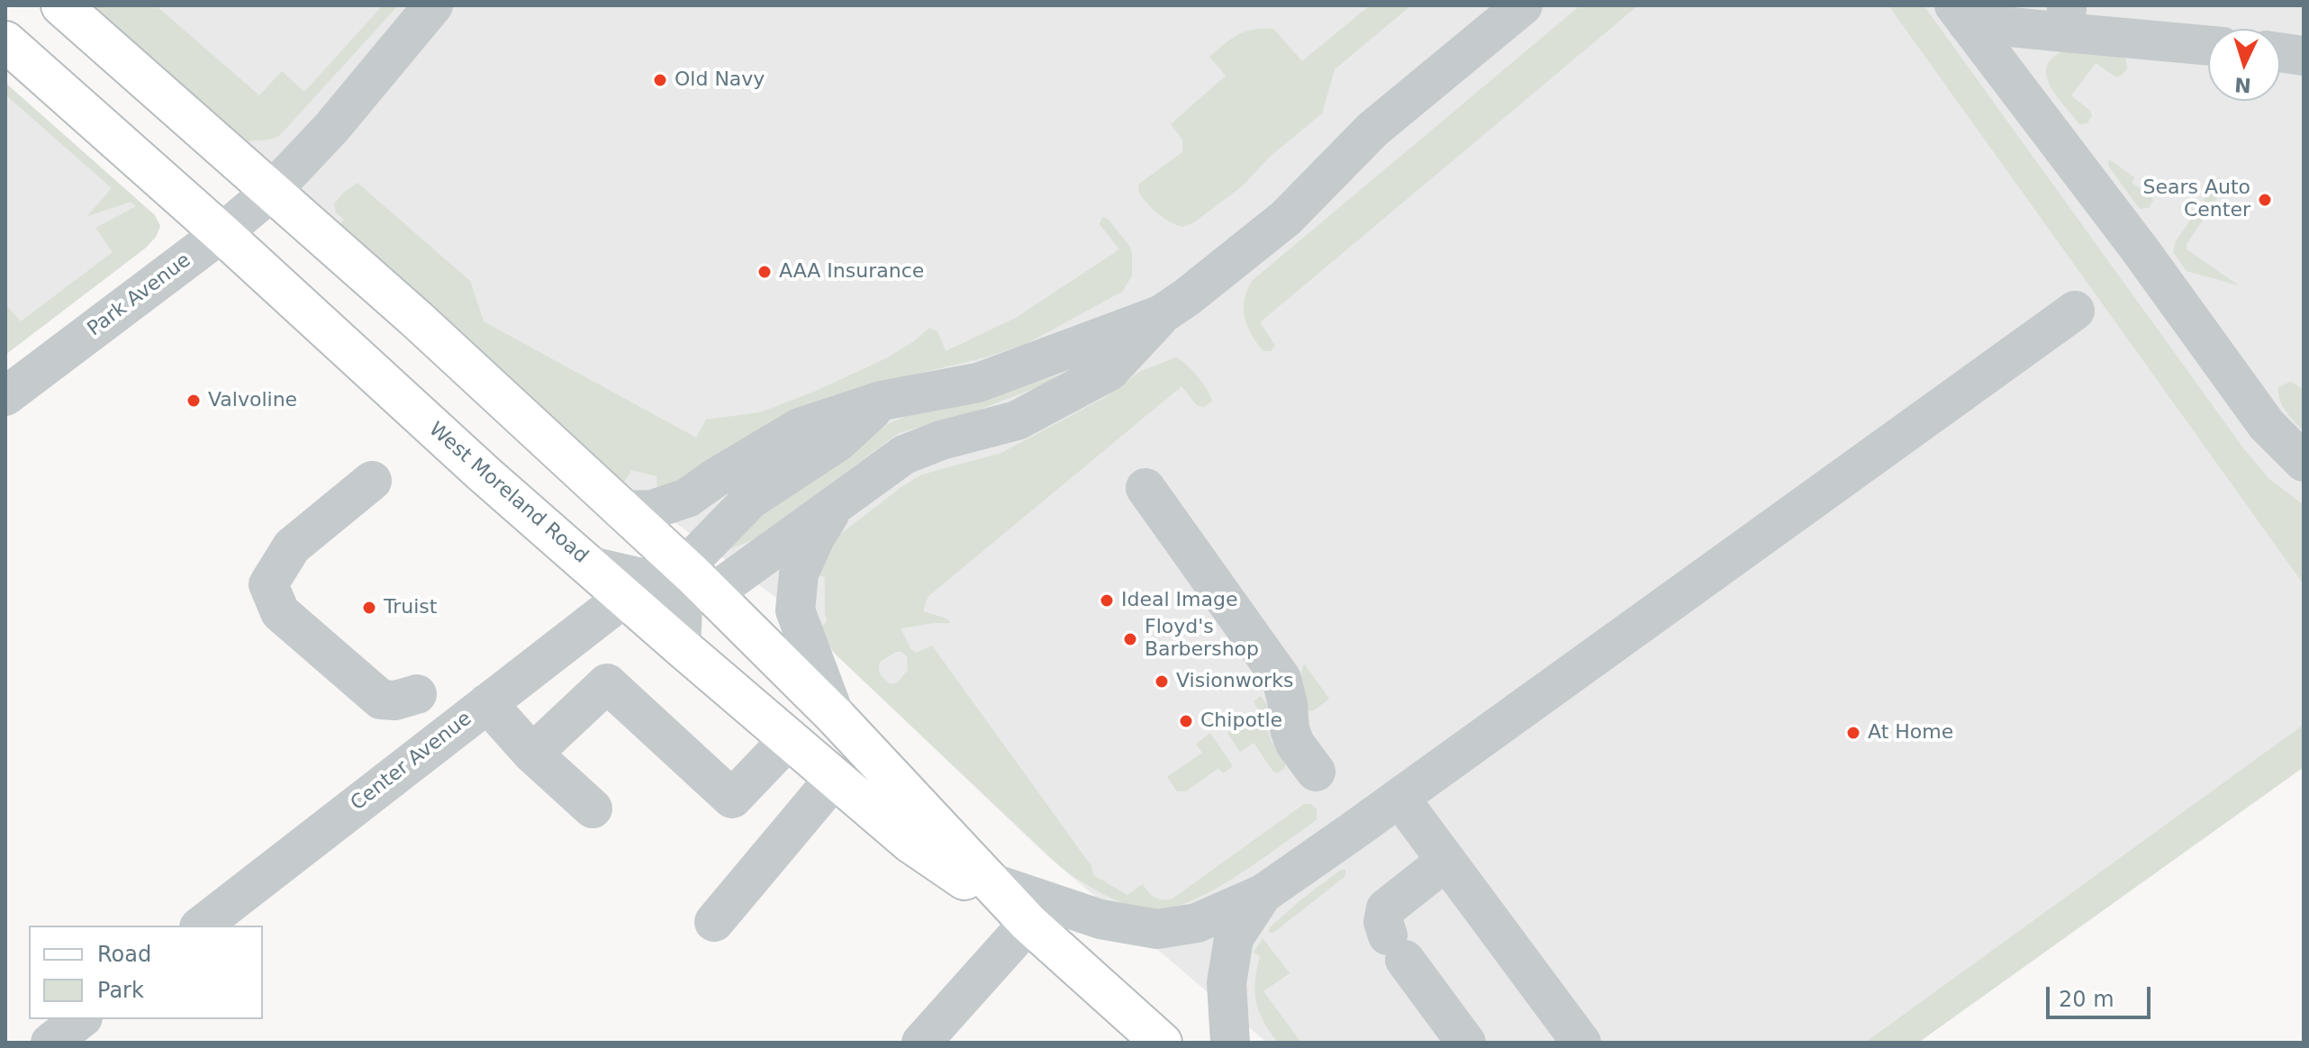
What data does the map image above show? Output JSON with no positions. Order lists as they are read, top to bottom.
{
  "streets": {
    "main road": ["West Moreland Road"],
    "street": ["Park Avenue", "Center Avenue"]
  },
  "crossings": [
    ["Park Avenue", "West Moreland Road"],
    ["West Moreland Road", "Center Avenue"]
  ],
  "places": [
    "Old Navy",
    "Sears Auto Center",
    "AAA Insurance",
    "Valvoline",
    "Ideal Image",
    "Truist",
    "Floyd's Barbershop",
    "Visionworks",
    "Chipotle",
    "At Home"
  ],
  "legend": ["Road", "Park"],
  "scale_bar": "20 m",
  "north": "bottom"
}
